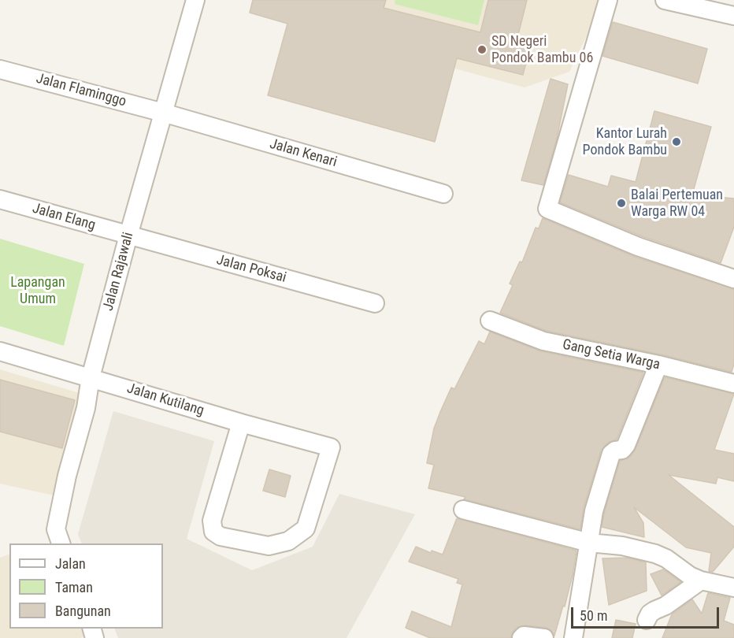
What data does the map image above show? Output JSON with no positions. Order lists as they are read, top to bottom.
{
  "streets": {
    "street": [
      "Jalan Flaminggo",
      "Jalan Kenari",
      "Jalan Elang",
      "Jalan Poksai",
      "Jalan Rajawali",
      "Gang Setia Warga",
      "Jalan Kutilang"
    ]
  },
  "crossings": [
    ["Jalan Flaminggo", "Jalan Kenari"],
    ["Jalan Flaminggo", "Jalan Rajawali"],
    ["Jalan Kenari", "Jalan Rajawali"],
    ["Jalan Elang", "Jalan Poksai"],
    ["Jalan Elang", "Jalan Rajawali"],
    ["Jalan Poksai", "Jalan Rajawali"],
    ["Jalan Rajawali", "Jalan Kutilang"]
  ],
  "parks": ["Lapangan Umum"],
  "places": ["SD Negeri Pondok Bambu 06", "Kantor Lurah Pondok Bambu", "Balai Pertemuan Warga RW 04"],
  "legend": ["Jalan", "Taman", "Bangunan"],
  "scale_bar": "50 m"
}
